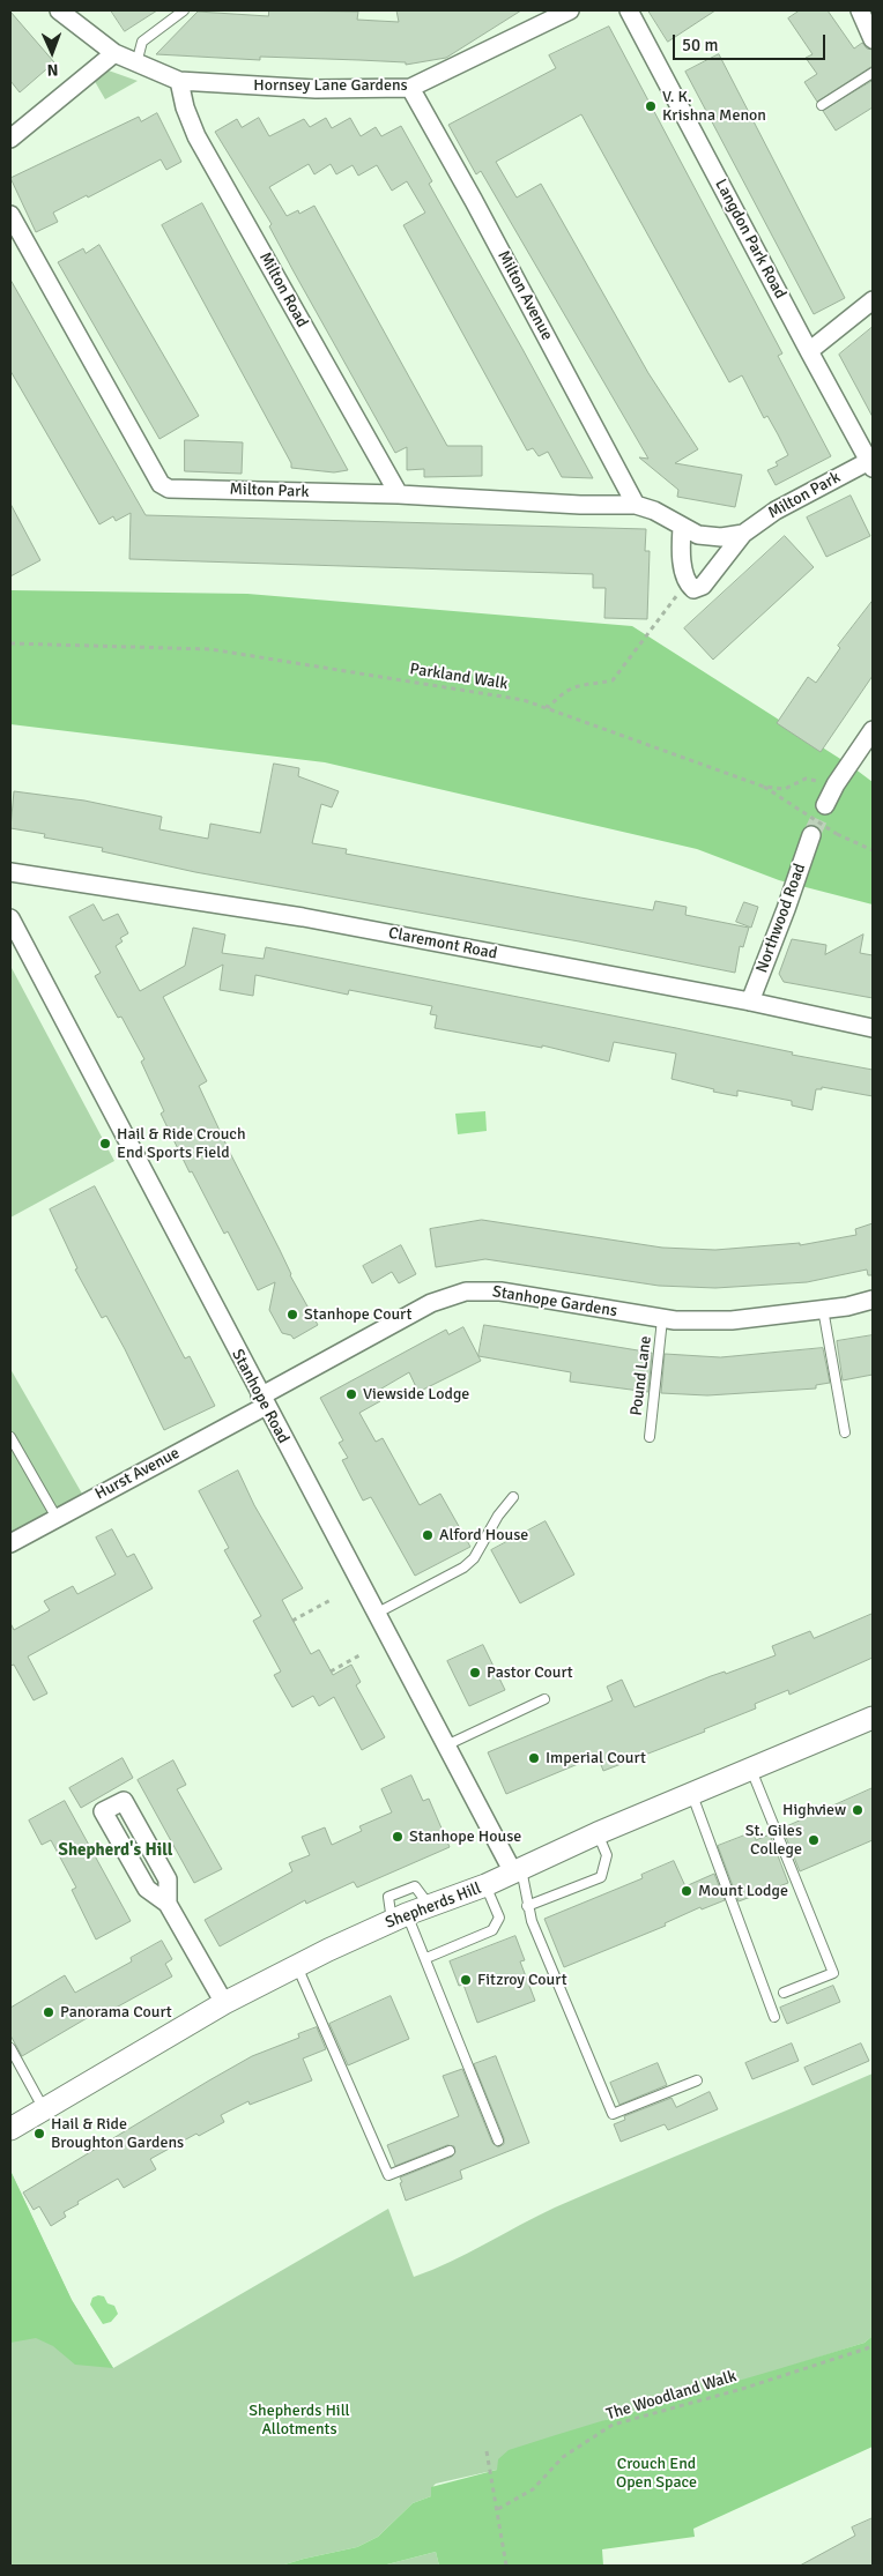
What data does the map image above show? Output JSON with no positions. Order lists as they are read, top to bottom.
{
  "streets": {
    "street": [
      "Hornsey Lane Gardens",
      "Langdon Park Road",
      "Milton Road",
      "Milton Avenue",
      "Milton Park",
      "Northwood Road",
      "Claremont Road",
      "Stanhope Gardens",
      "Stanhope Road",
      "Hurst Avenue",
      "Shepherds Hill"
    ],
    "lane": ["Pound Lane"],
    "path": ["Parkland Walk", "The Woodland Walk"]
  },
  "crossings": [
    ["Hornsey Lane Gardens", "Milton Road"],
    ["Hornsey Lane Gardens", "Milton Avenue"],
    ["Langdon Park Road", "Milton Park"],
    ["Milton Road", "Milton Park"],
    ["Milton Avenue", "Milton Park"],
    ["Northwood Road", "Claremont Road"],
    ["Stanhope Gardens", "Pound Lane"],
    ["Stanhope Gardens", "Stanhope Road"],
    ["Stanhope Gardens", "Hurst Avenue"],
    ["Stanhope Road", "Hurst Avenue"],
    ["Stanhope Road", "Shepherds Hill"]
  ],
  "districts": ["Shepherd's Hill"],
  "parks": ["Shepherds Hill Allotments", "Crouch End Open Space"],
  "places": [
    "V. K. Krishna Menon",
    "Hail & Ride Crouch End Sports Field",
    "Stanhope Court",
    "Viewside Lodge",
    "Alford House",
    "Pastor Court",
    "Imperial Court",
    "Highview",
    "Stanhope House",
    "St. Giles College",
    "Mount Lodge",
    "Fitzroy Court",
    "Panorama Court",
    "Hail & Ride Broughton Gardens"
  ],
  "scale_bar": "50 m",
  "north": "bottom"
}
